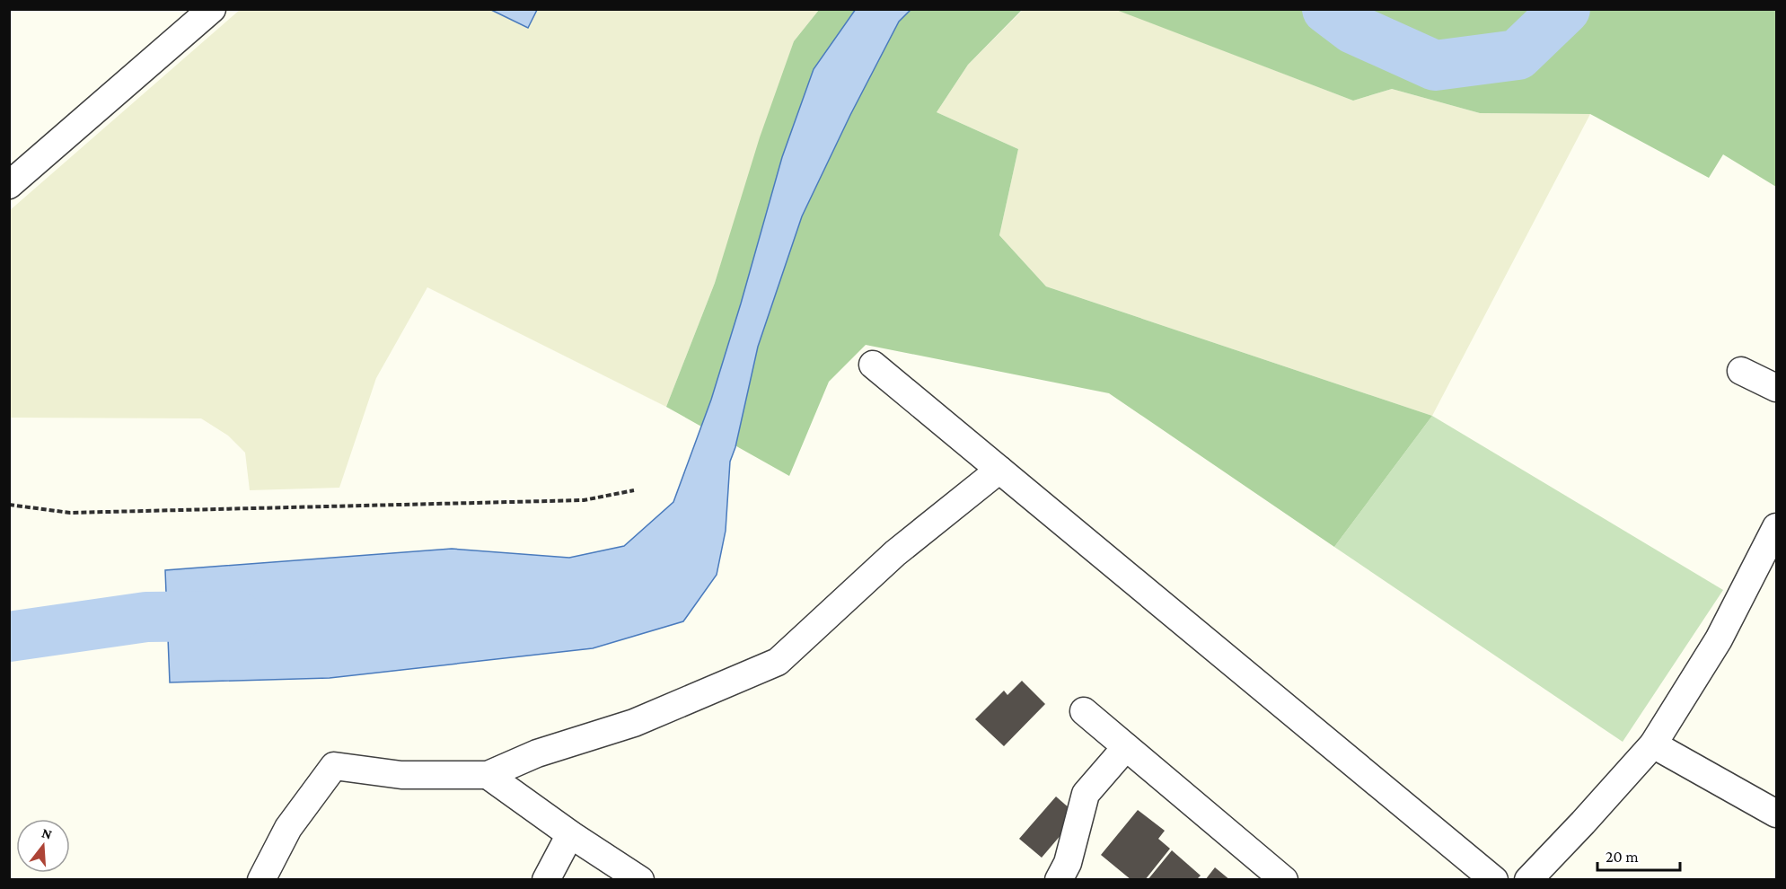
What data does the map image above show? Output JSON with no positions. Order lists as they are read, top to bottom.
{
  "scale_bar": "20 m",
  "north": "top"
}
